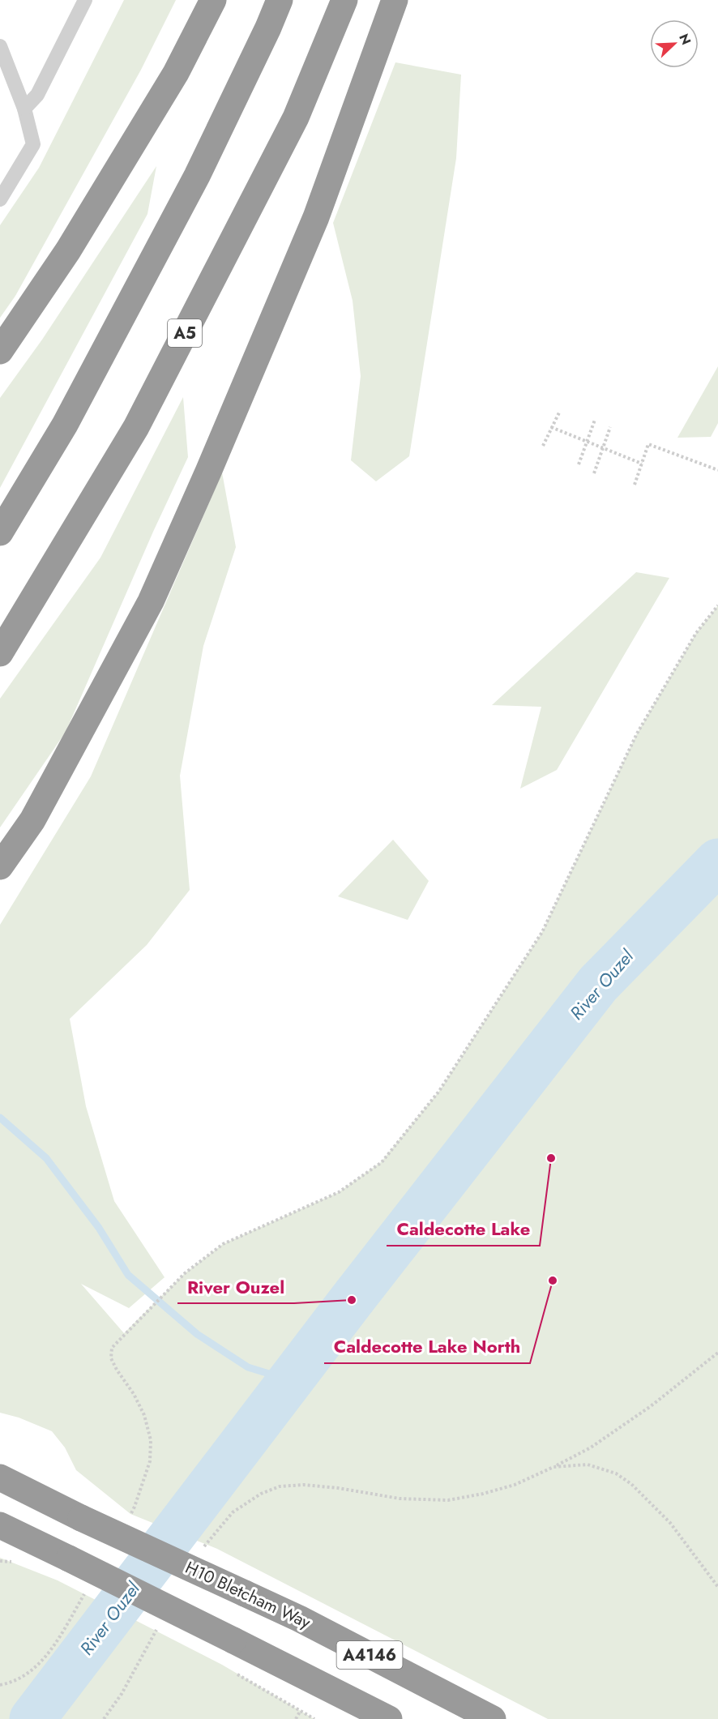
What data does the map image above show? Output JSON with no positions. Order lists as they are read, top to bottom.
{
  "streets": {
    "highway": ["A5", "H10 Bletcham Way", "A4146"]
  },
  "water": ["River Ouzel"],
  "places": ["Caldecotte Lake", "Caldecotte Lake North", "River Ouzel"],
  "north": "top right"
}
